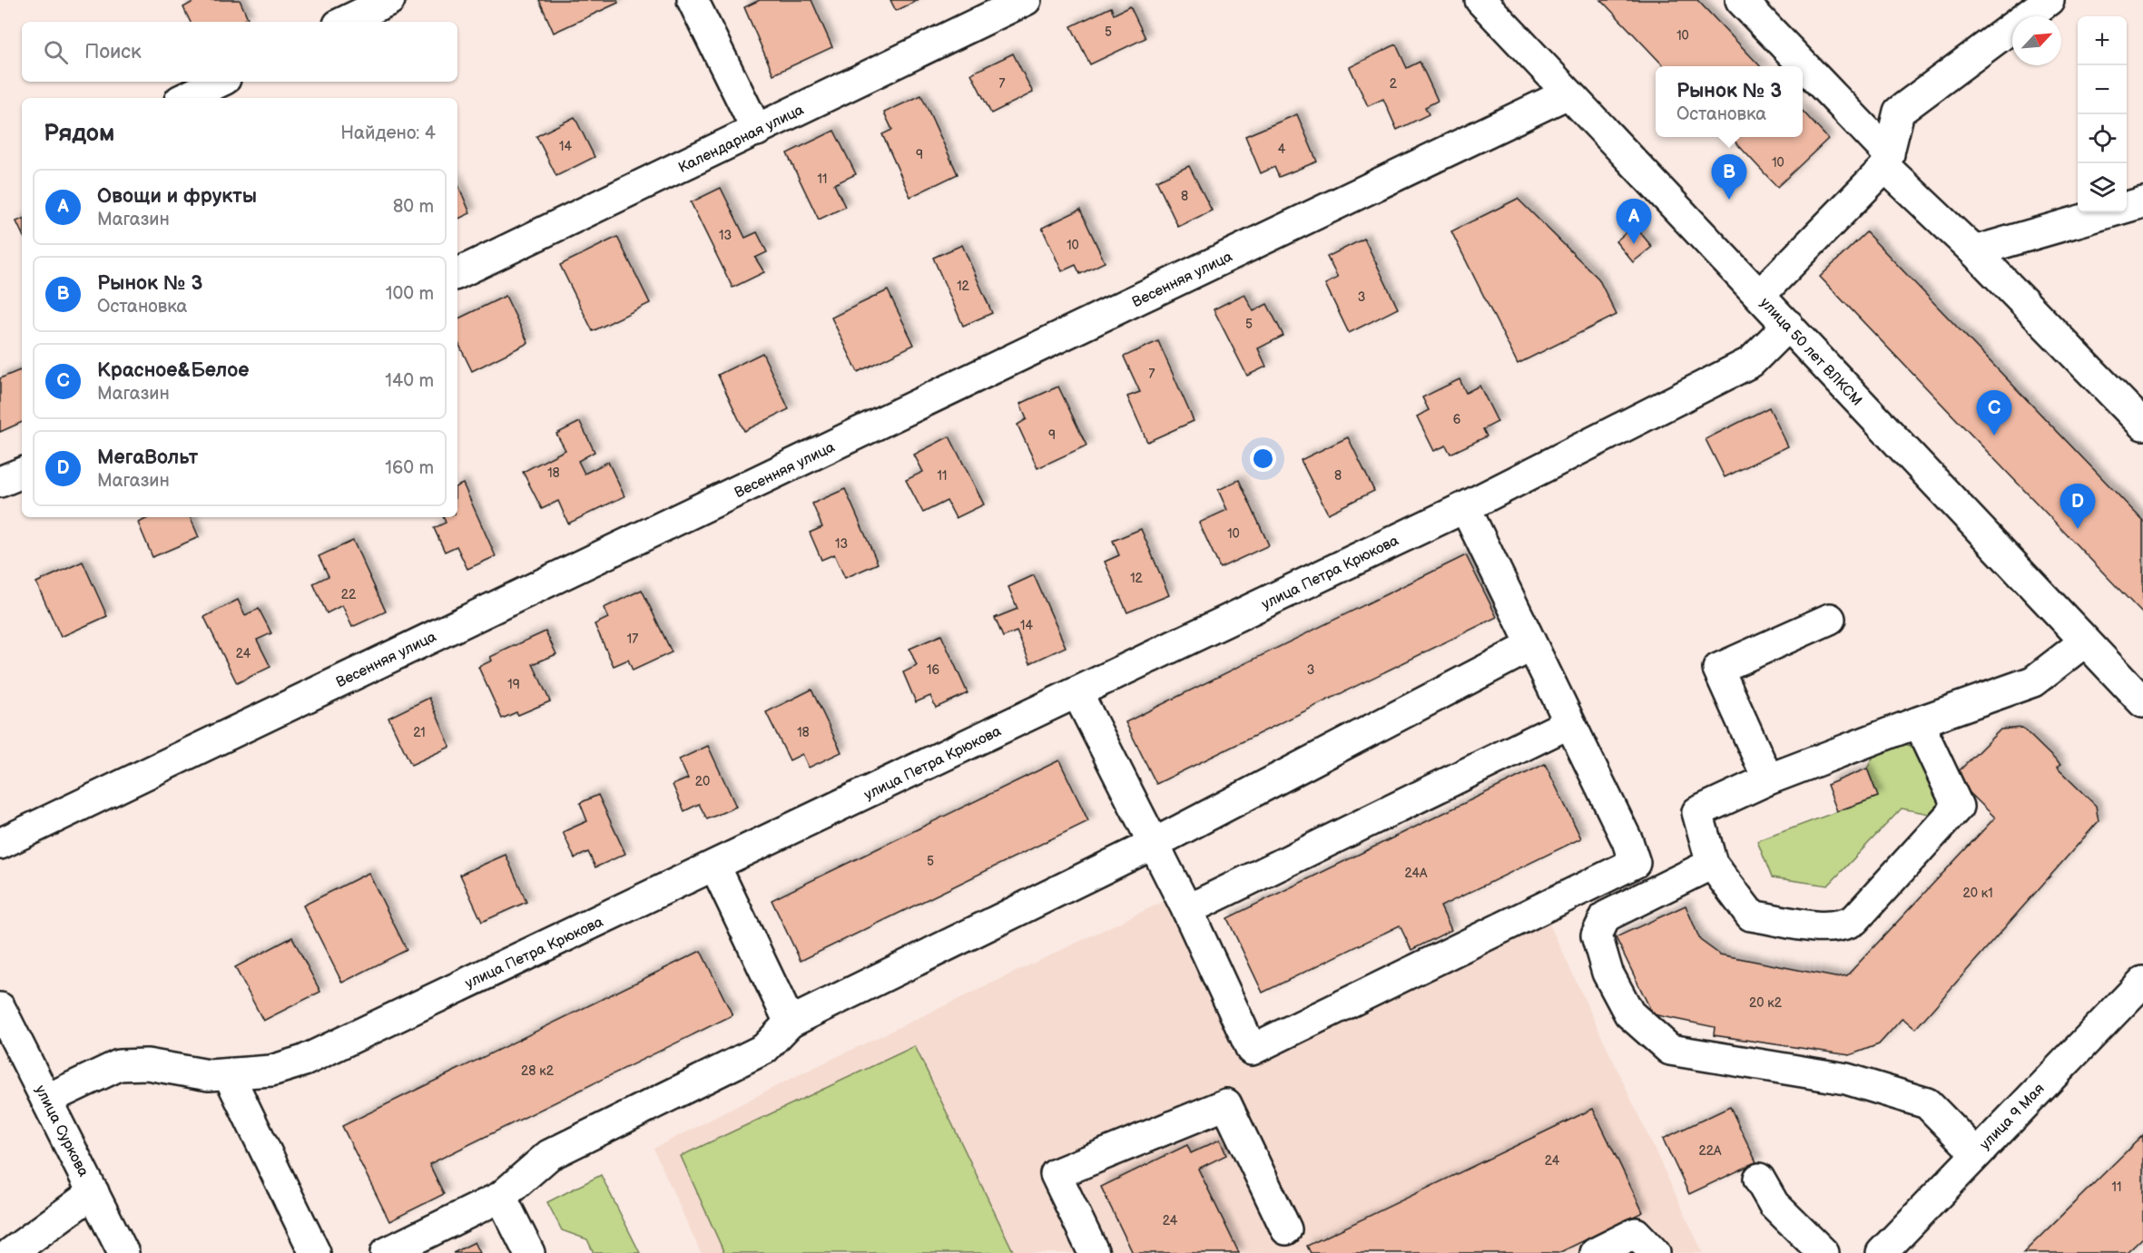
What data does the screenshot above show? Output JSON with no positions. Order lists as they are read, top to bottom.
{
  "streets": {
    "street": [
      "Календарная улица",
      "Весенняя улица",
      "улица 50 лет ВЛКСМ",
      "улица Петра Крюкова",
      "улица 9 Мая",
      "улица Суркова"
    ]
  },
  "crossings": [
    ["Весенняя улица", "улица 50 лет ВЛКСМ"],
    ["улица 50 лет ВЛКСМ", "улица Петра Крюкова"],
    ["улица Петра Крюкова", "улица Суркова"]
  ],
  "house_numbers": [
    "5",
    "10",
    "7",
    "2",
    "14",
    "4",
    "9",
    "10",
    "11",
    "8",
    "13",
    "10",
    "12",
    "3",
    "5",
    "7",
    "6",
    "9",
    "18",
    "11",
    "8",
    "10",
    "13",
    "12",
    "22",
    "14",
    "17",
    "24",
    "16",
    "3",
    "19",
    "21",
    "18",
    "20",
    "5",
    "24А",
    "20 к1",
    "20 к2",
    "28 к2",
    "22А",
    "24",
    "11",
    "24"
  ],
  "north": "top right",
  "page": {
    "map_buttons": ["+", "−"],
    "search": "Поиск",
    "popup": ["Рынок № 3", "Остановка"],
    "heading": ["Рядом", "Найдено: 4"],
    "pins": [
      "B",
      "A",
      "C",
      "D"
    ],
    "list": [
      {
        "mark": "A",
        "name": "Овощи и фрукты",
        "note": "Магазин",
        "value": "80 m"
      },
      {
        "mark": "B",
        "name": "Рынок № 3",
        "note": "Остановка",
        "value": "100 m"
      },
      {
        "mark": "C",
        "name": "Красное&Белое",
        "note": "Магазин",
        "value": "140 m"
      },
      {
        "mark": "D",
        "name": "МегаВольт",
        "note": "Магазин",
        "value": "160 m"
      }
    ]
  }
}
